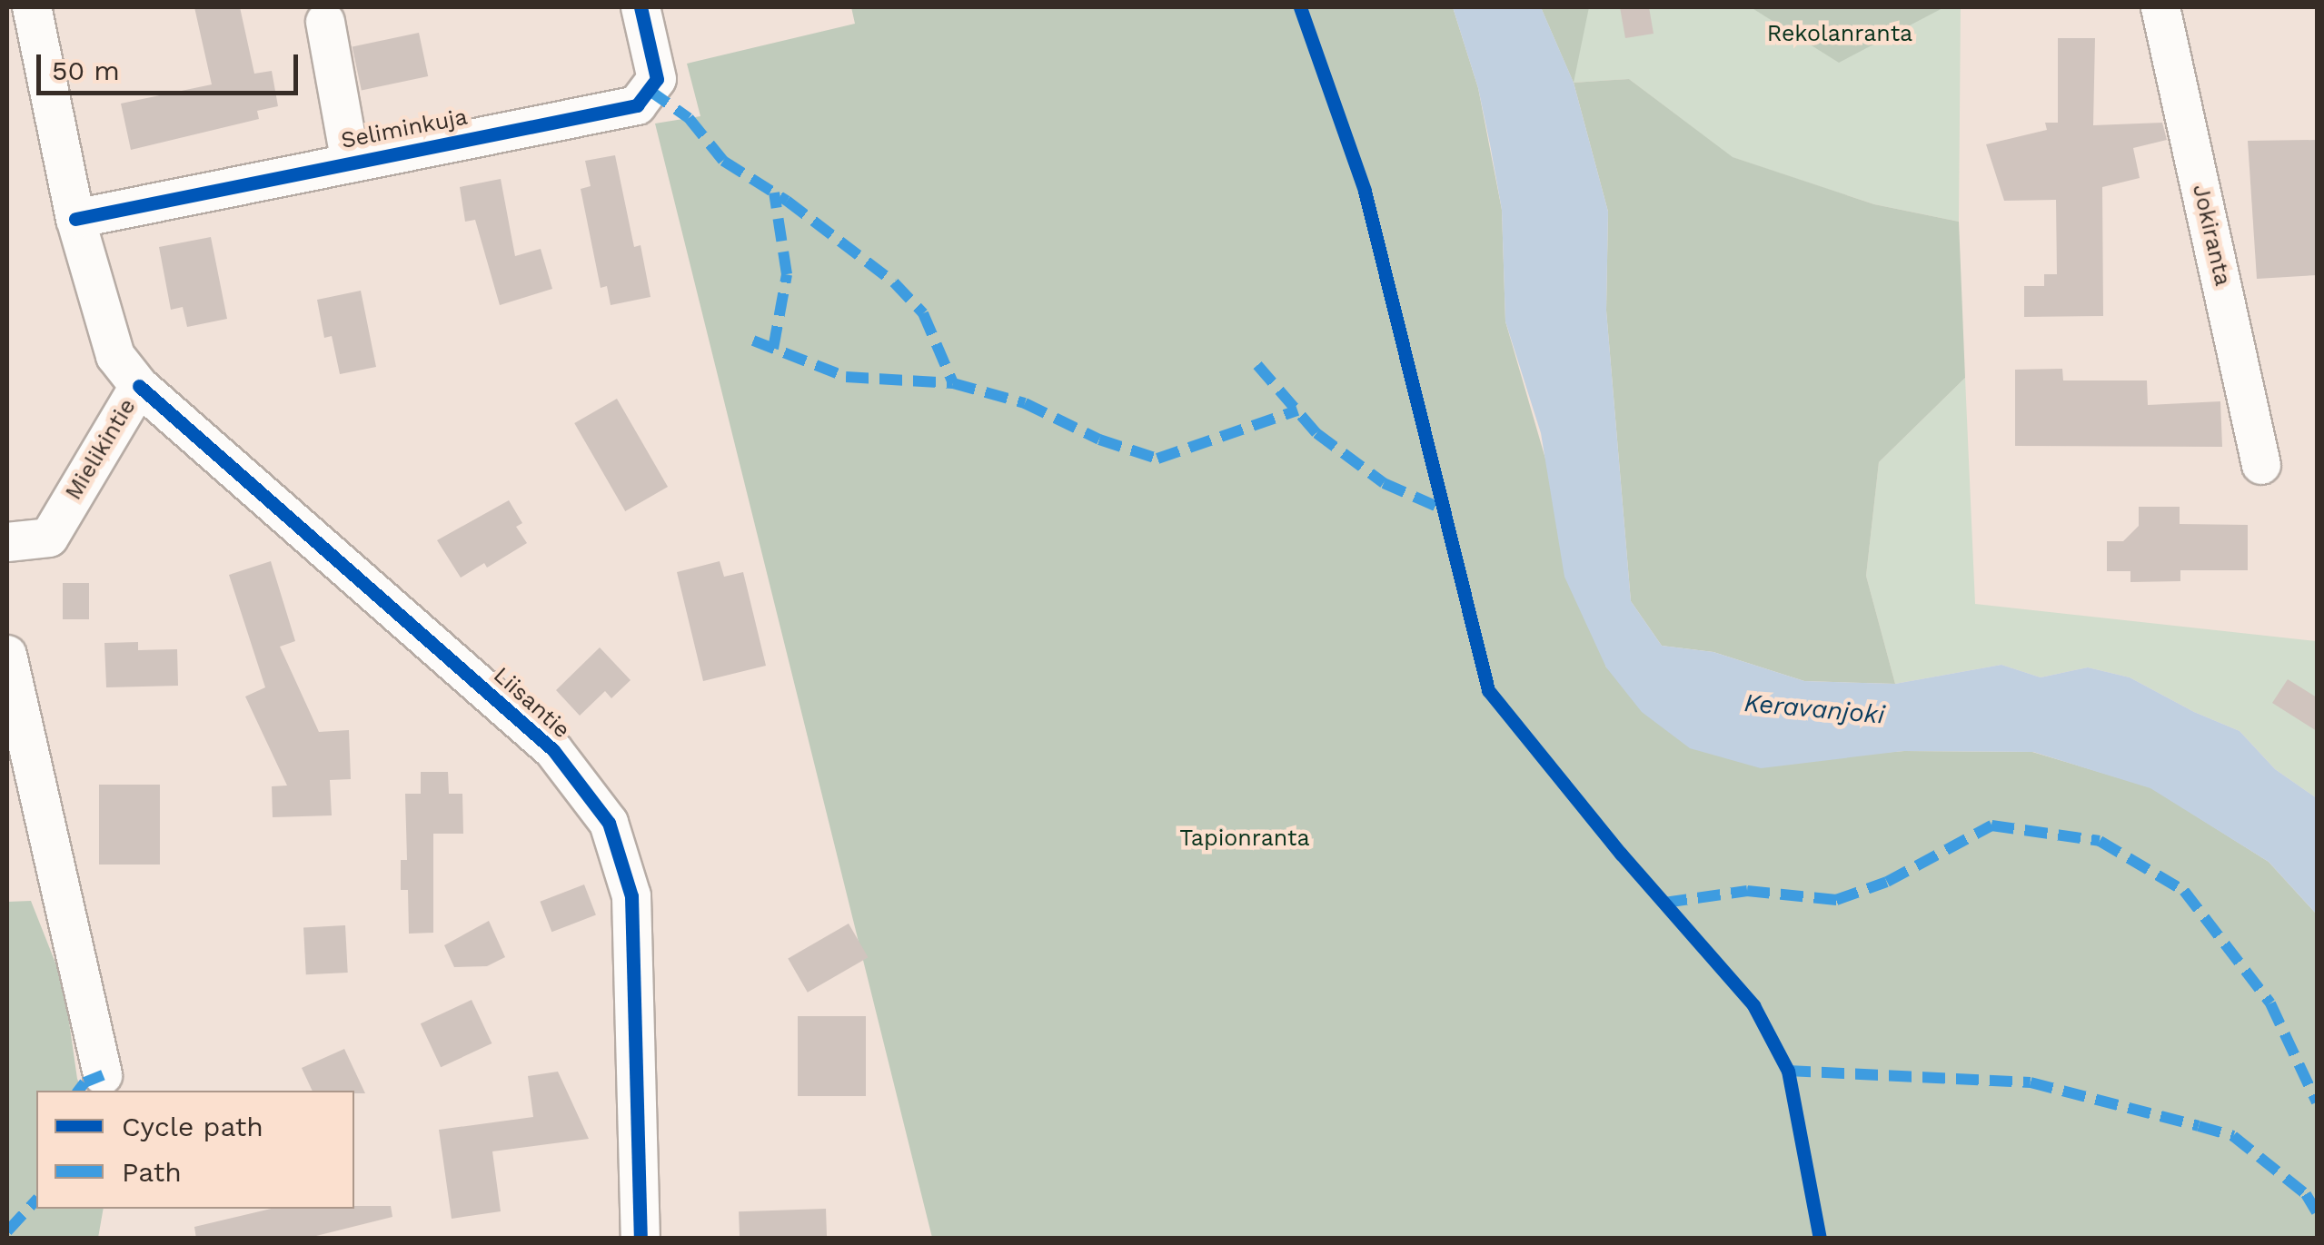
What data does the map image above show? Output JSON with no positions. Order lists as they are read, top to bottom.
{
  "streets": {
    "street": [
      "Seliminkuja",
      "Jokiranta",
      "Mielikintie",
      "Liisantie"
    ]
  },
  "crossings": [
    ["Seliminkuja", "Mielikintie"],
    ["Mielikintie", "Liisantie"]
  ],
  "water": ["Keravanjoki"],
  "parks": ["Rekolanranta", "Tapionranta"],
  "legend": ["Cycle path", "Path"],
  "scale_bar": "50 m"
}
